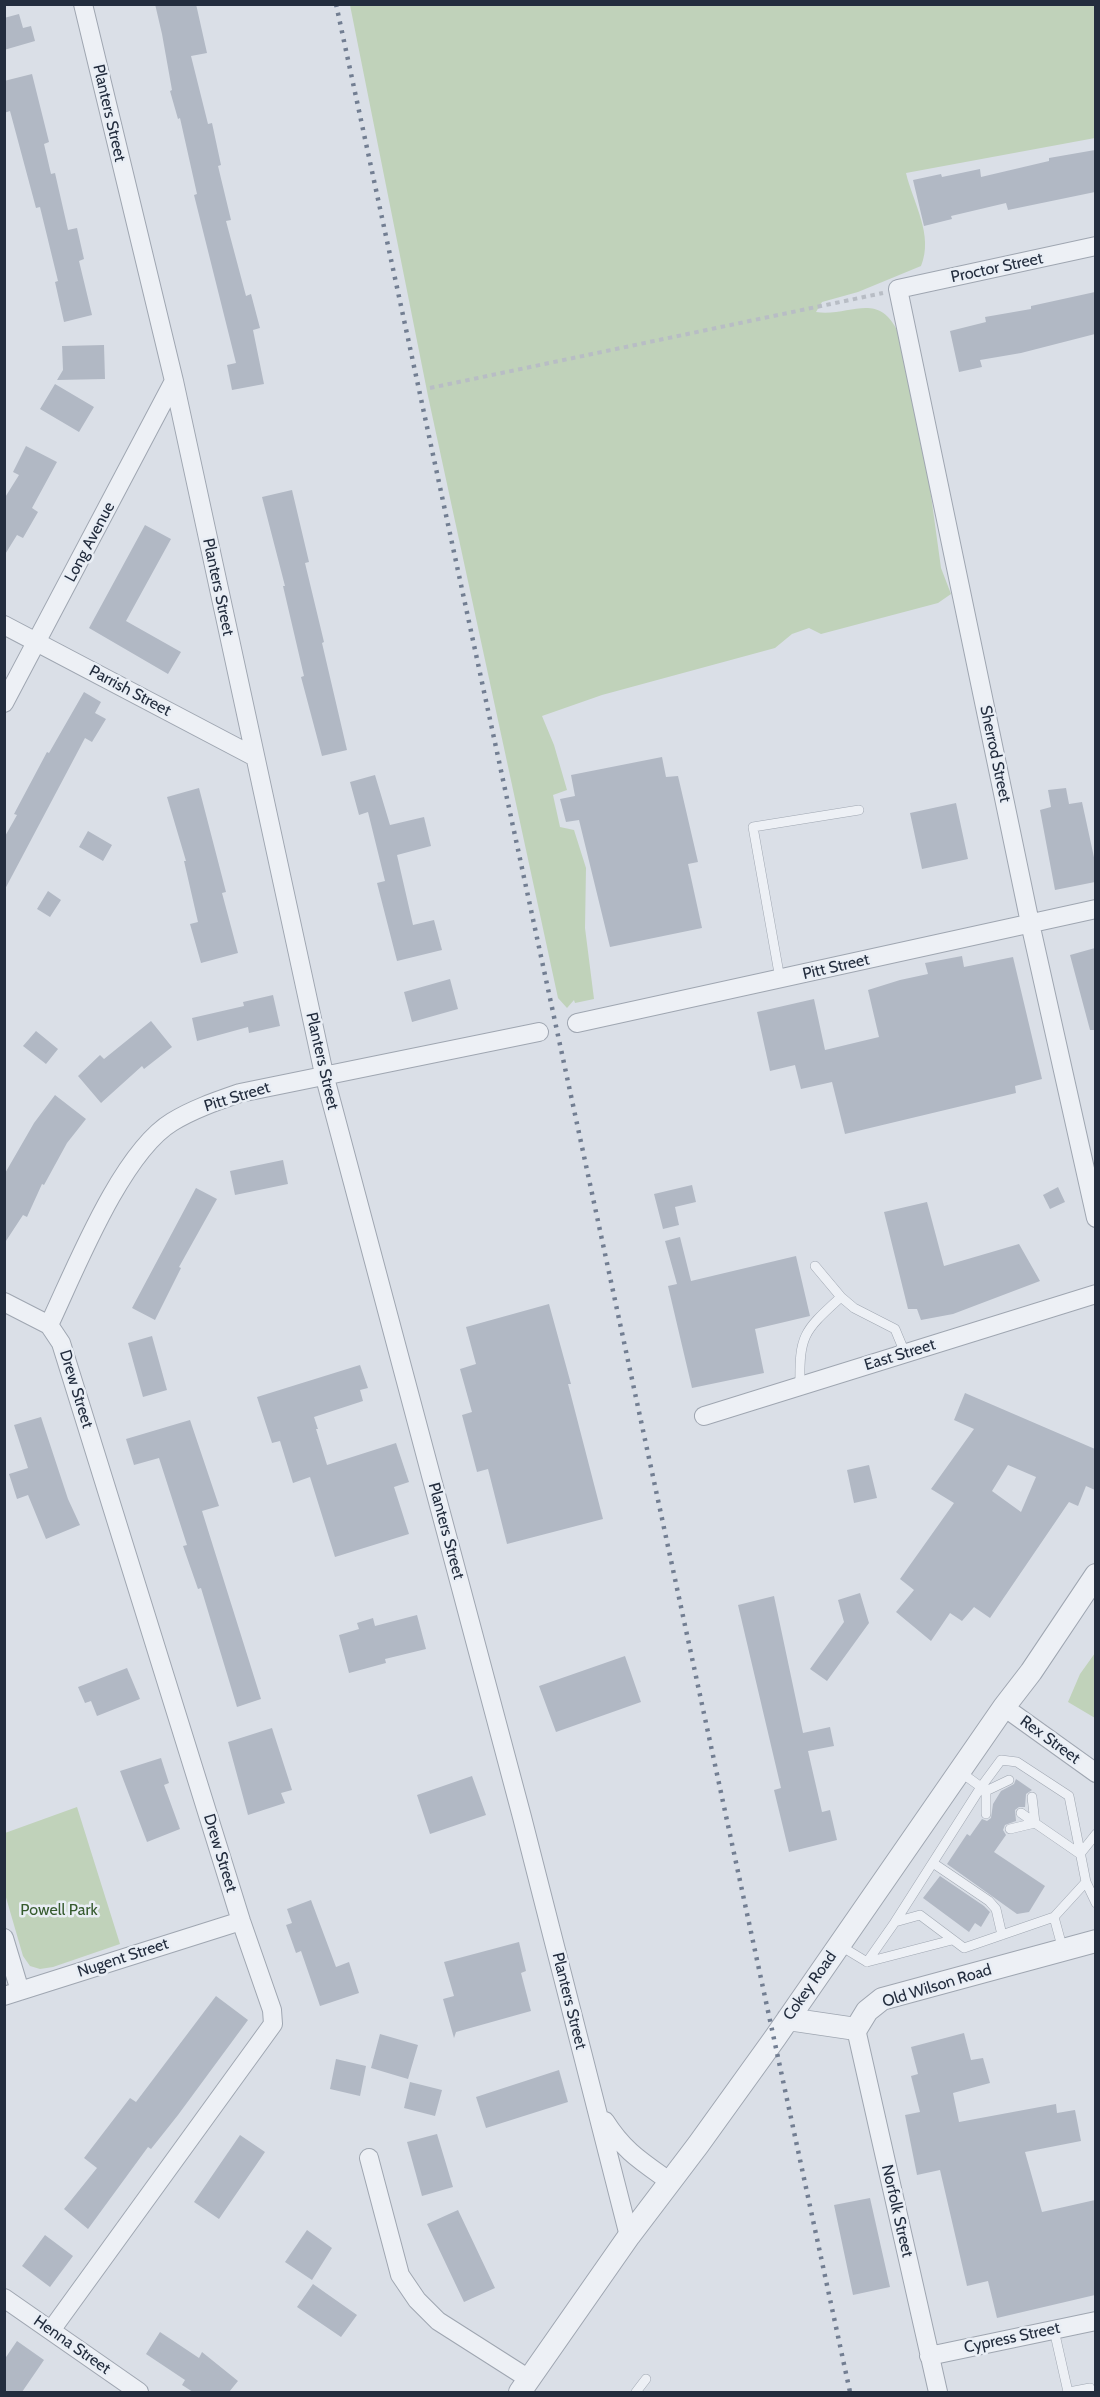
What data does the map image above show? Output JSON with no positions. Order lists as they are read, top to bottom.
{
  "streets": {
    "street": [
      "Planters Street",
      "Proctor Street",
      "Long Avenue",
      "Parrish Street",
      "Sherrod Street",
      "Pitt Street",
      "East Street",
      "Drew Street",
      "Rex Street",
      "Nugent Street",
      "Cokey Road",
      "Old Wilson Road",
      "Norfolk Street",
      "Cypress Street",
      "Henna Street"
    ]
  },
  "crossings": [
    ["Planters Street", "Long Avenue"],
    ["Planters Street", "Parrish Street"],
    ["Planters Street", "Pitt Street"],
    ["Planters Street", "Cokey Road"],
    ["Proctor Street", "Sherrod Street"],
    ["Long Avenue", "Parrish Street"],
    ["Sherrod Street", "Pitt Street"],
    ["Pitt Street", "Drew Street"],
    ["Drew Street", "Nugent Street"],
    ["Drew Street", "Henna Street"],
    ["Rex Street", "Cokey Road"],
    ["Old Wilson Road", "Norfolk Street"],
    ["Norfolk Street", "Cypress Street"]
  ],
  "parks": ["Powell Park"]
}
